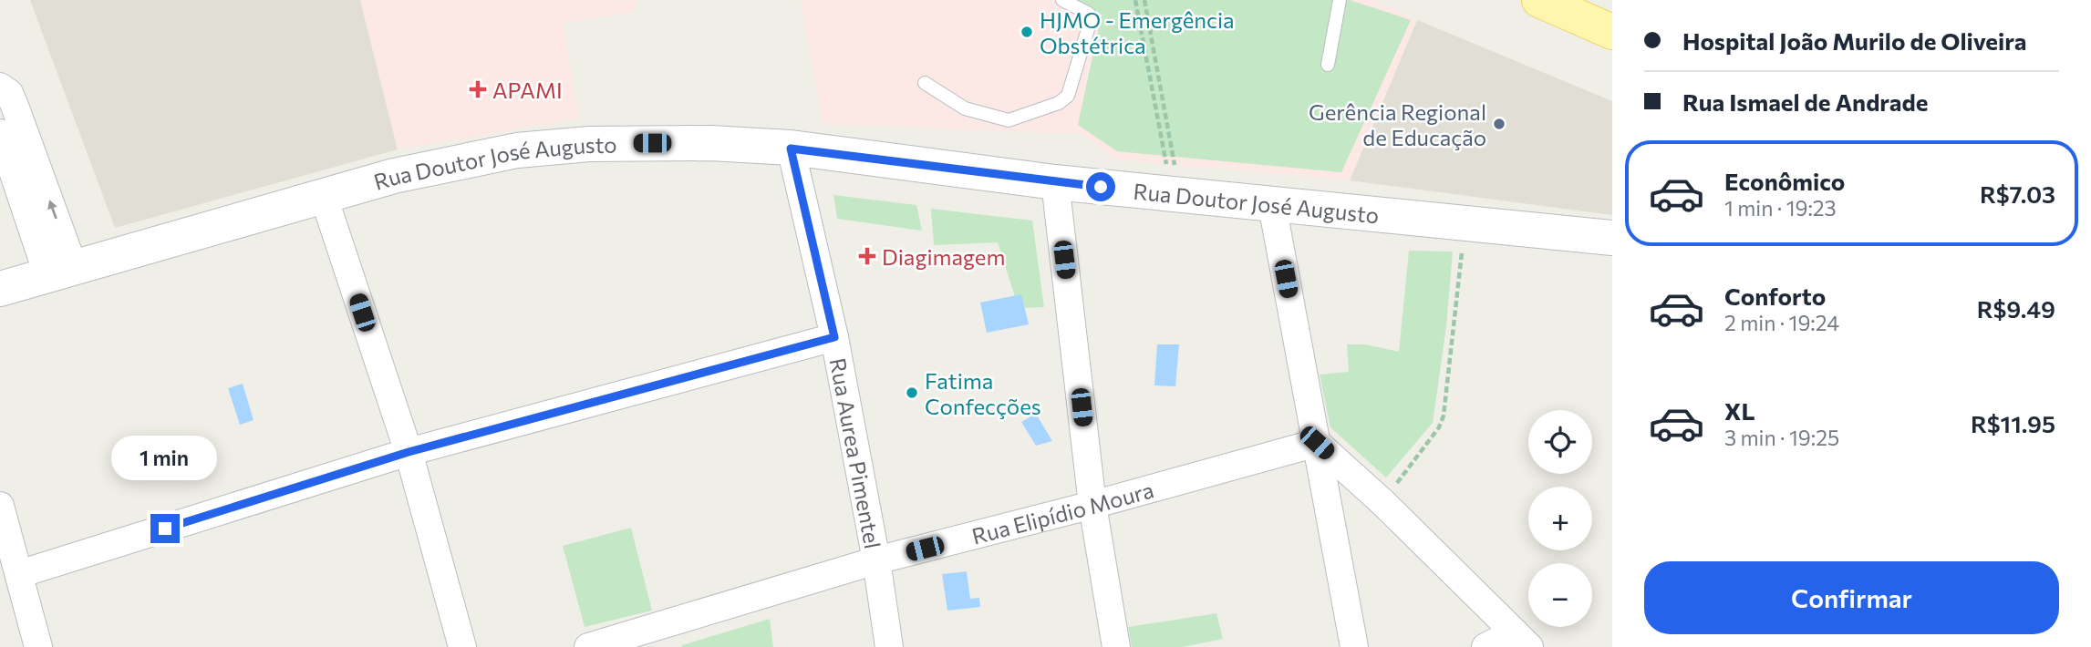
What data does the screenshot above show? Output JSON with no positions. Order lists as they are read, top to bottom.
{
  "streets": {
    "main road": ["Rua Doutor José Augusto"],
    "street": ["Rua Aurea Pimentel", "Rua Elipídio Moura"]
  },
  "crossings": [
    ["Rua Doutor José Augusto", "Rua Aurea Pimentel"],
    ["Rua Aurea Pimentel", "Rua Elipídio Moura"]
  ],
  "places": {
    "other": ["HJMO - Emergência Obstétrica", "Gerência Regional de Educação", "Fatima Confecções"],
    "health": ["APAMI", "Diagimagem"]
  },
  "page": {
    "banner": ["Hospital João Murilo de Oliveira", "Rua Ismael de Andrade"],
    "list": [
      {
        "name": "Econômico",
        "note": "1 min · 19:23",
        "value": "R$7.03"
      },
      {
        "name": "Conforto",
        "note": "2 min · 19:24",
        "value": "R$9.49"
      },
      {
        "name": "XL",
        "note": "3 min · 19:25",
        "value": "R$11.95"
      }
    ],
    "map_buttons": ["+", "−"],
    "bubble": "1 min",
    "buttons": "Confirmar"
  }
}
